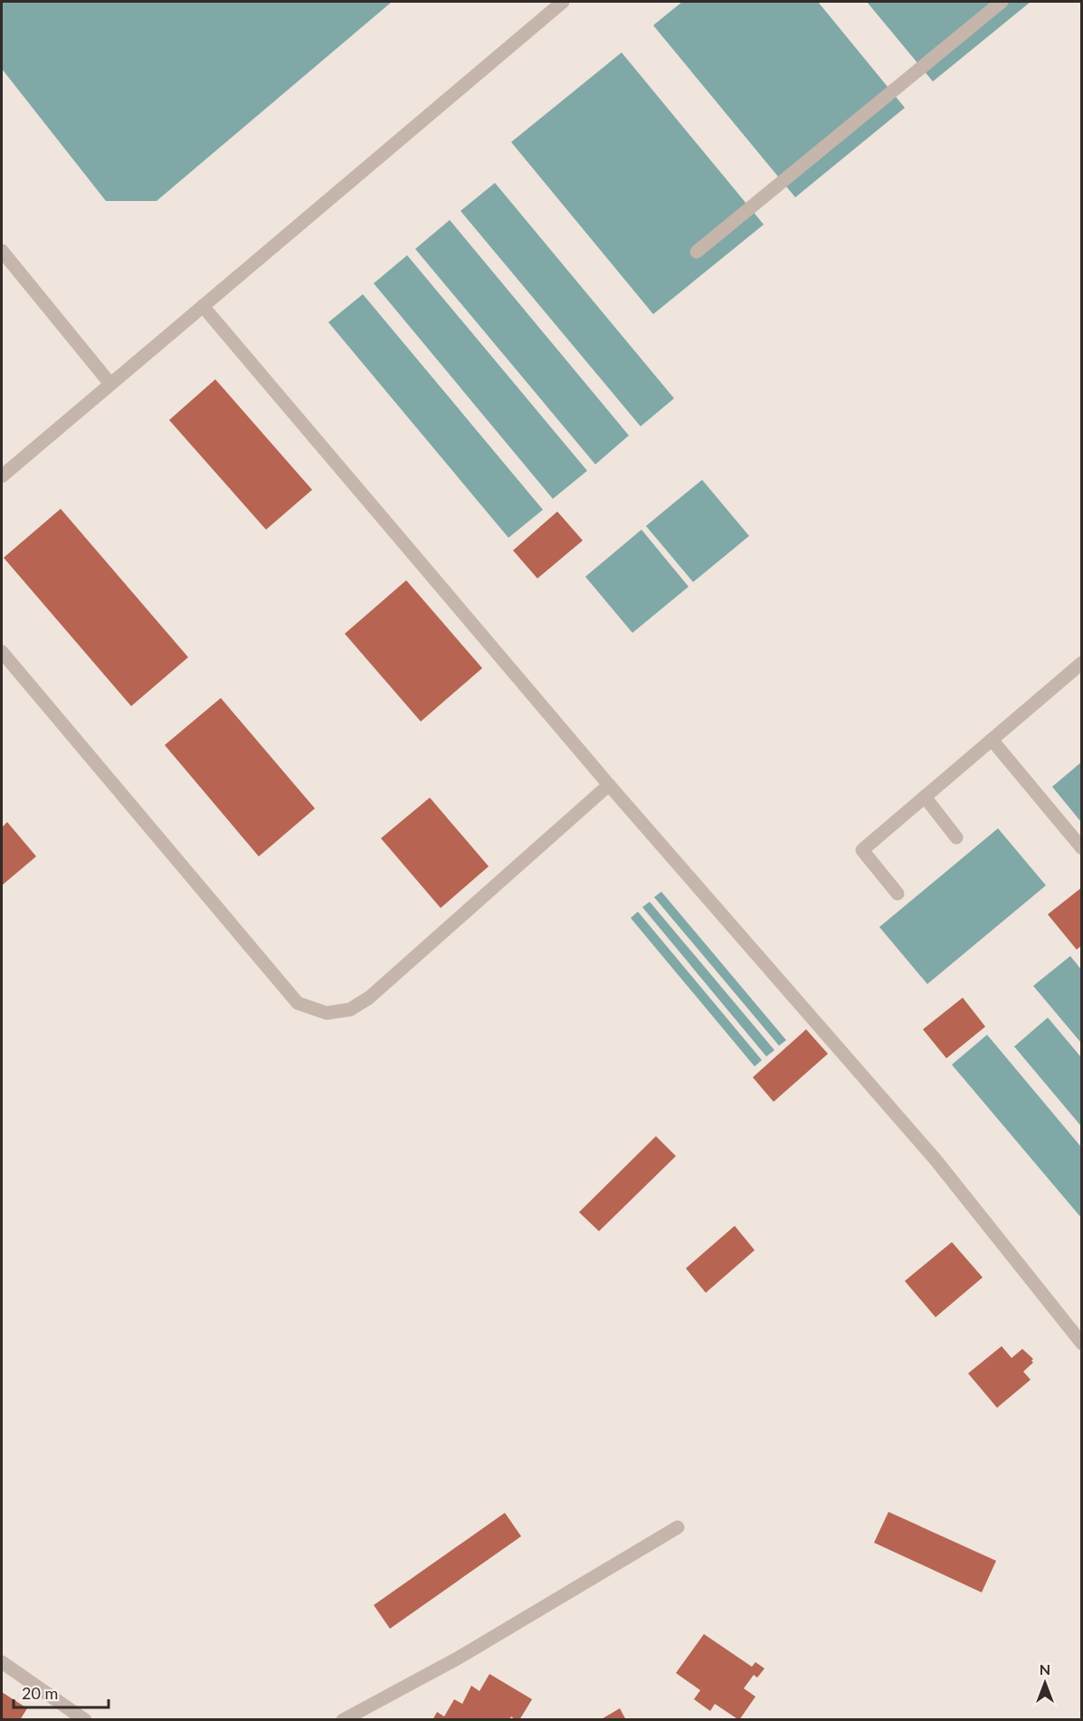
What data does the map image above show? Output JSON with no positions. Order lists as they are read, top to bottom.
{
  "scale_bar": "20 m",
  "north": "top"
}
